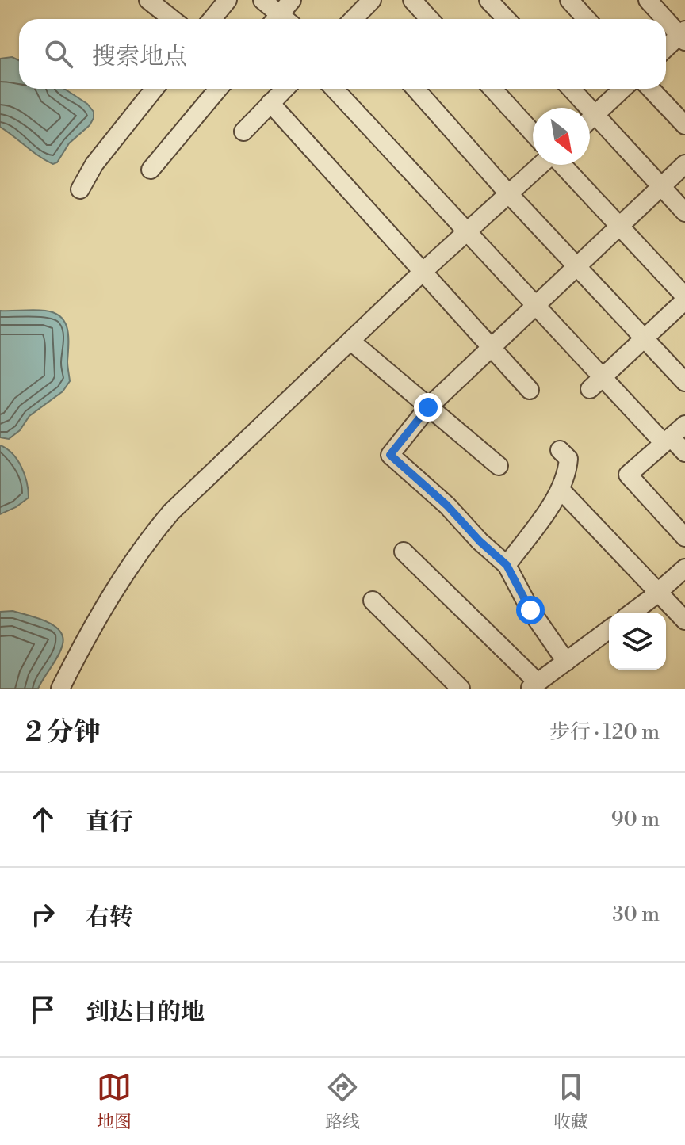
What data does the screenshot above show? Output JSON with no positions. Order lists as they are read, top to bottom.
{
  "north": "bottom right",
  "page": {
    "search": "搜索地点",
    "heading": ["2 分钟", "步行 · 120 m"],
    "list": [
      ["直行", "90 m"],
      ["右转", "30 m"],
      "到达目的地"
    ],
    "nav": ["地图", "路线", "收藏"]
  }
}
